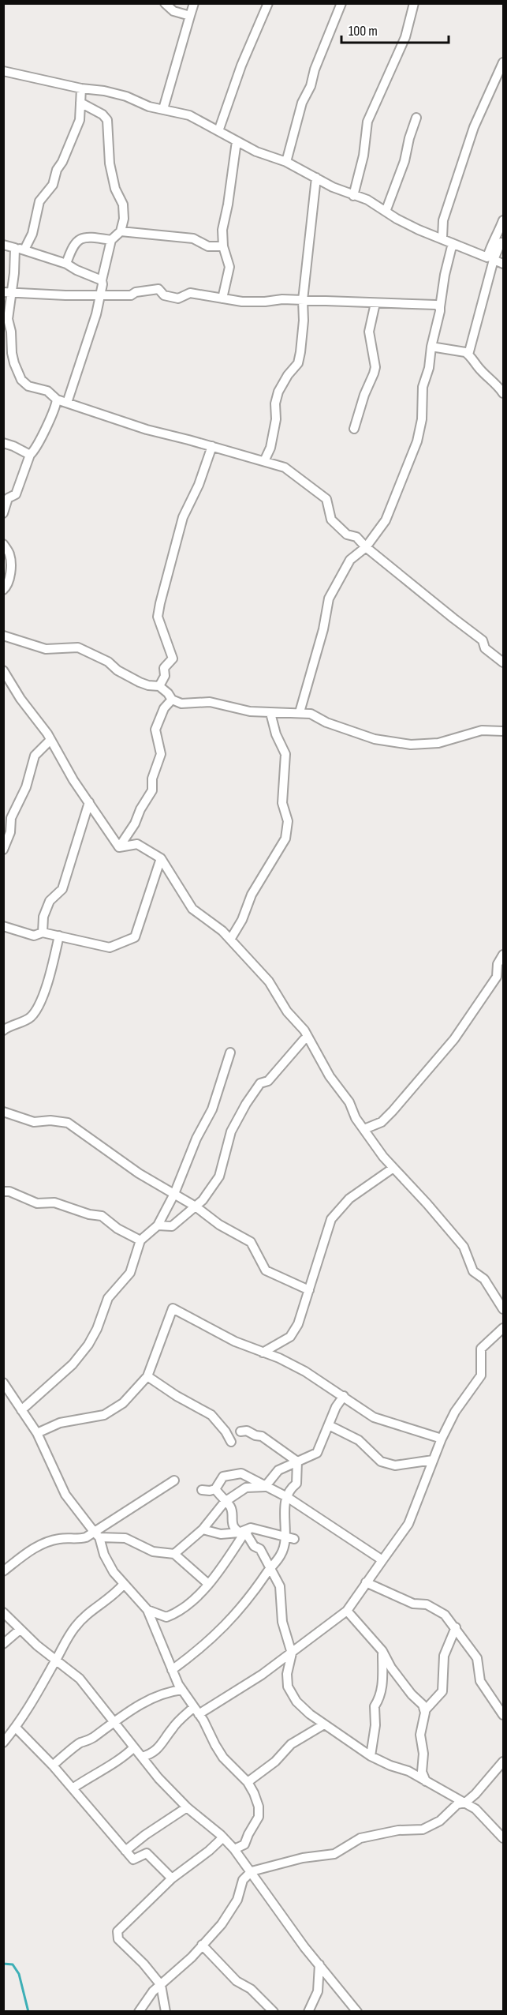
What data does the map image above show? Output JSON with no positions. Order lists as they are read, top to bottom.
{
  "scale_bar": "100 m"
}
